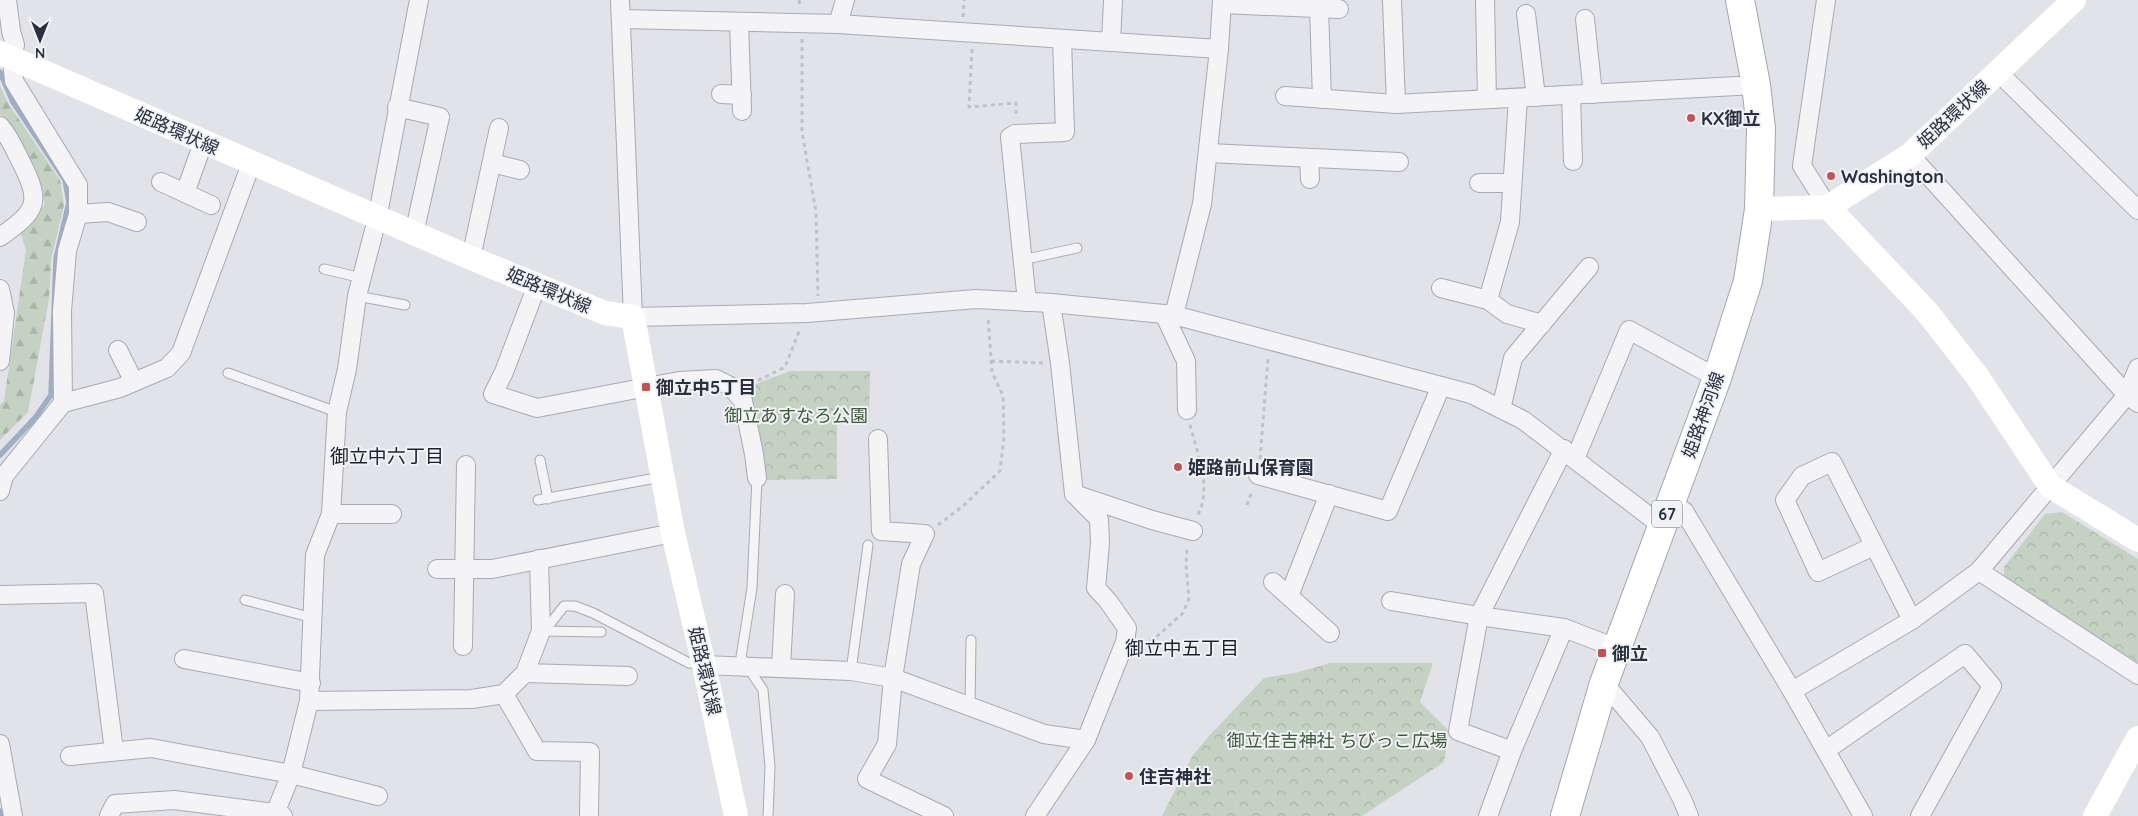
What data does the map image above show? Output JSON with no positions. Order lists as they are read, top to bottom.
{
  "streets": {
    "main road": ["姫路環状線", "姫路神河線", "67"]
  },
  "districts": ["御立中六丁目", "御立中五丁目"],
  "parks": ["御立あすなろ公園", "御立住吉神社 ちびっこ広場"],
  "places": {
    "other": [
      "KX御立",
      "Washington",
      "姫路前山保育園",
      "住吉神社"
    ],
    "transit": ["御立中5丁目", "御立"]
  },
  "north": "bottom"
}
